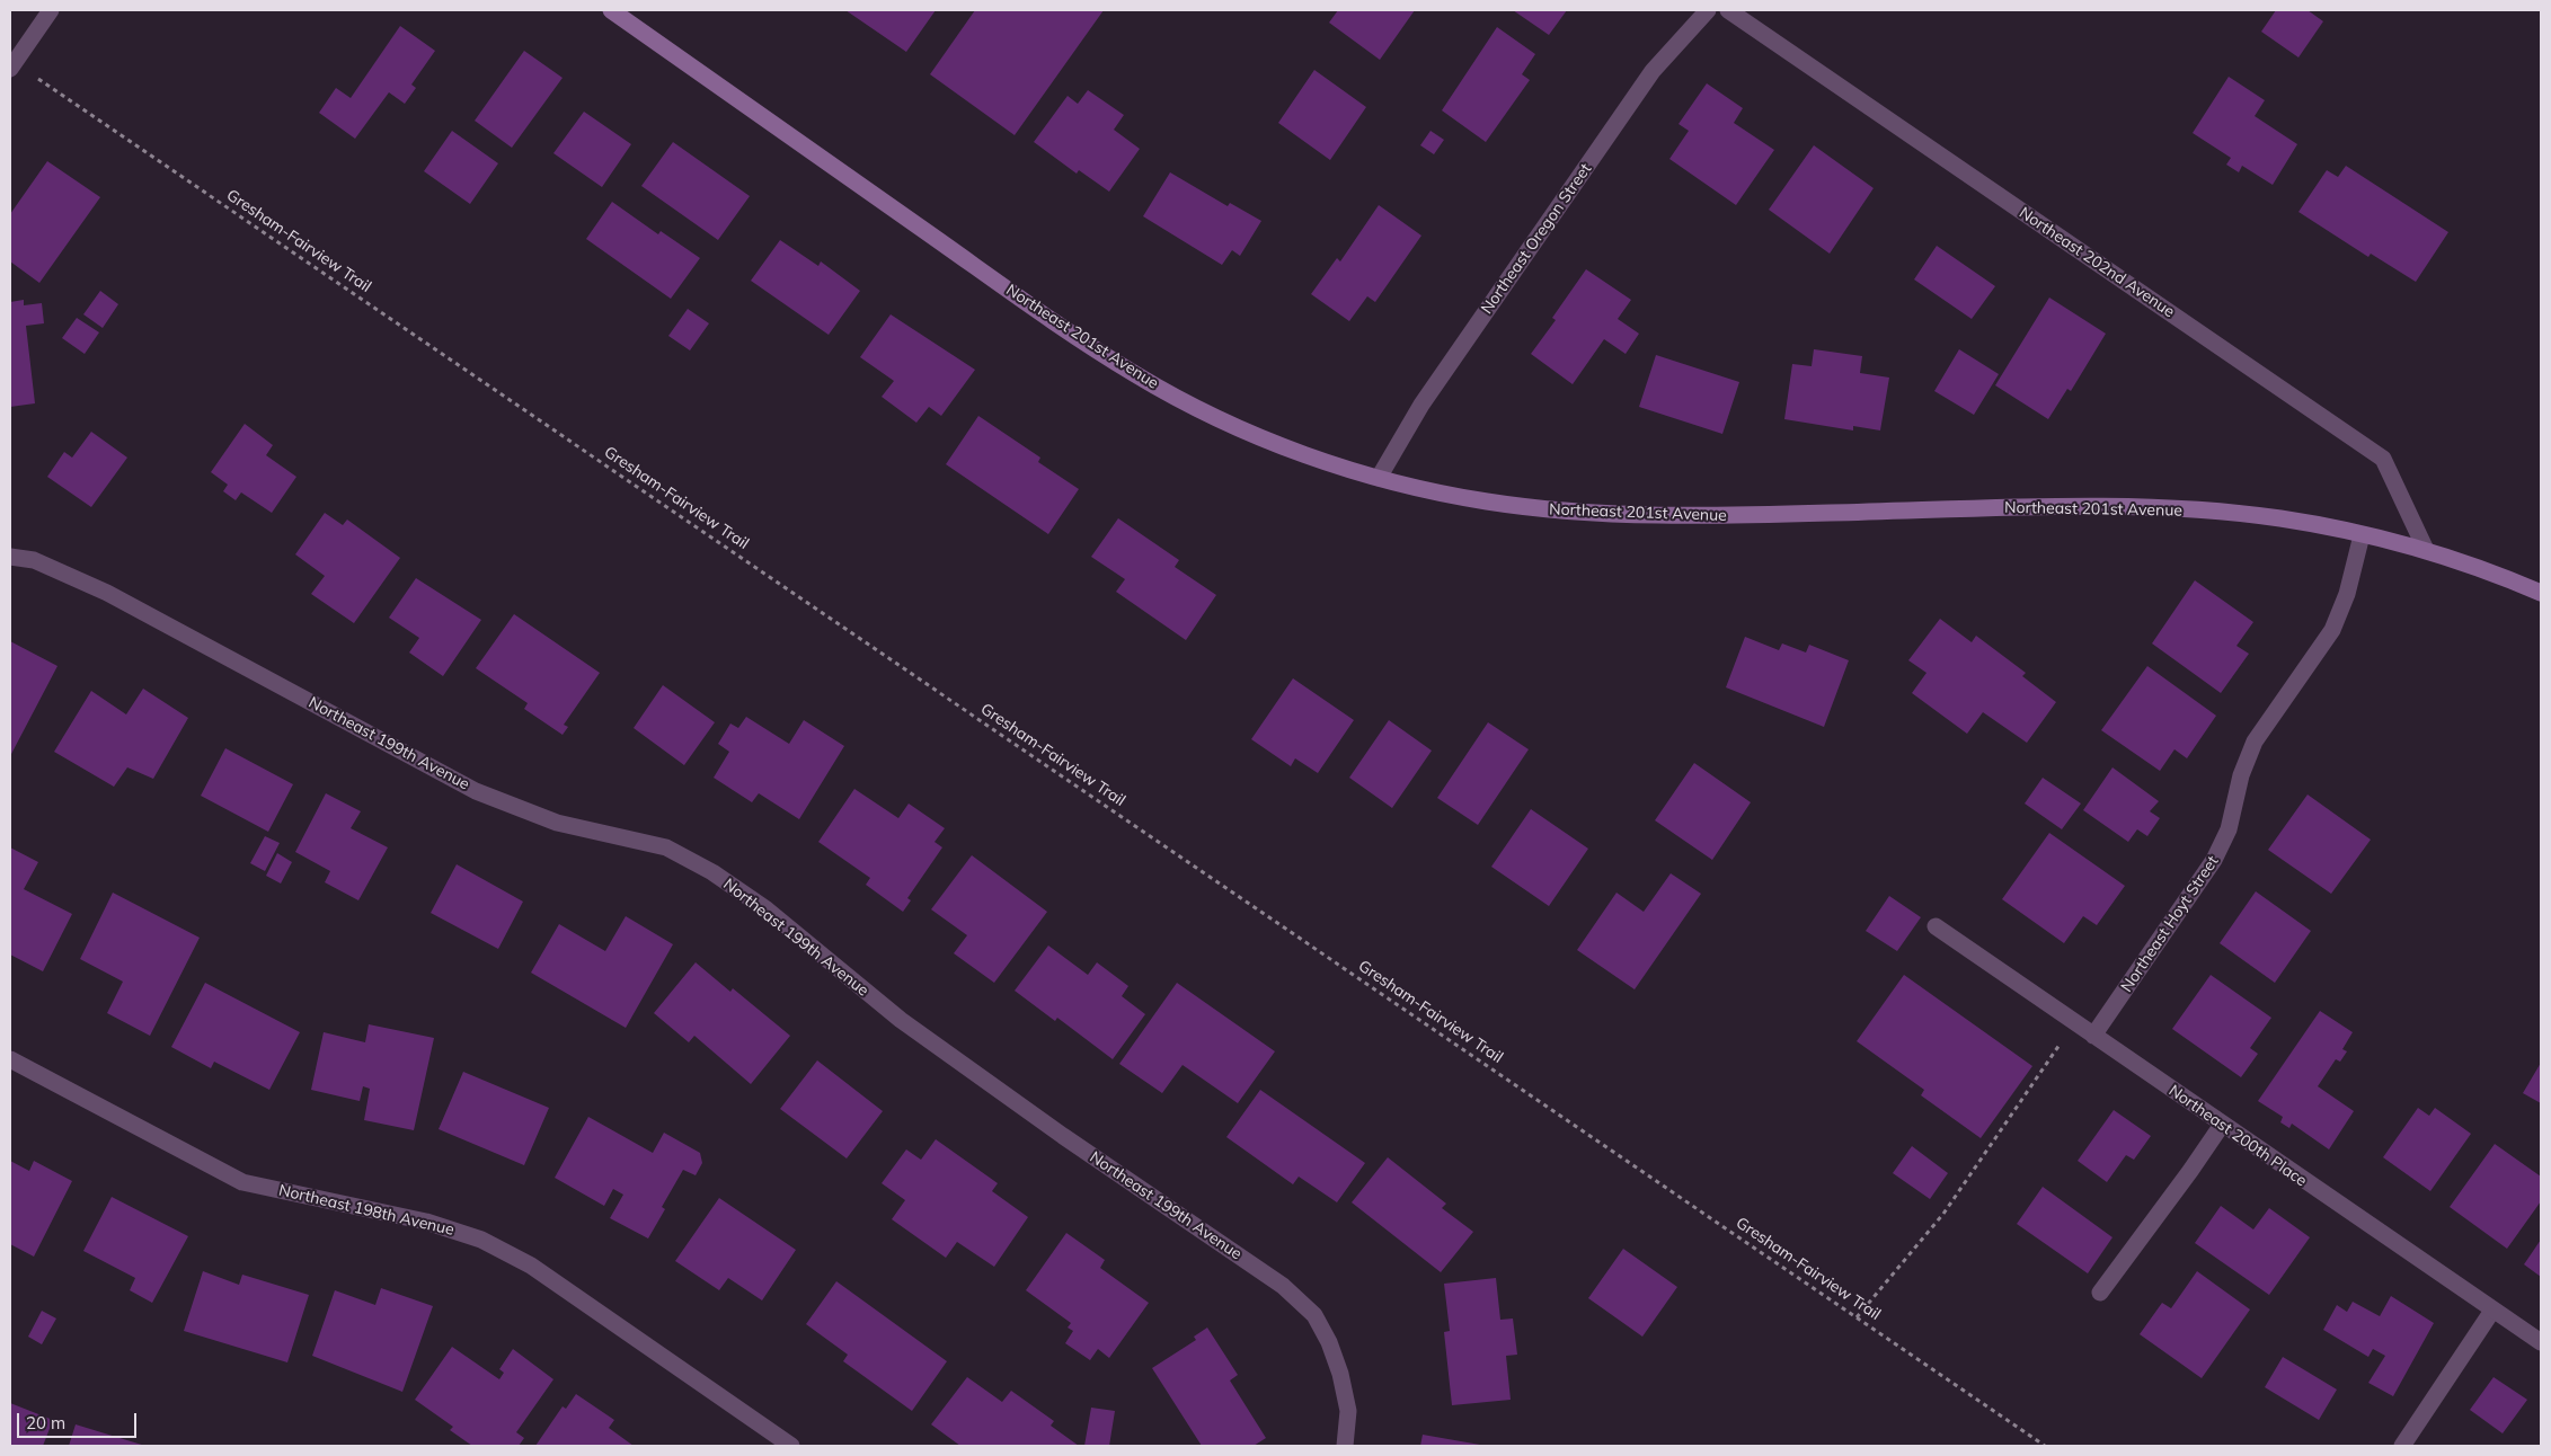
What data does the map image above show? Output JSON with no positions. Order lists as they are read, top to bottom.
{
  "streets": {
    "street": [
      "Northeast Oregon Street",
      "Northeast 202nd Avenue",
      "Northeast 201st Avenue",
      "Northeast 199th Avenue",
      "Northeast Hoyt Street",
      "Northeast 200th Place",
      "Northeast 198th Avenue"
    ],
    "path": ["Gresham-Fairview Trail"]
  },
  "crossings": [
    ["Northeast Oregon Street", "Northeast 201st Avenue"],
    ["Northeast 201st Avenue", "Northeast Hoyt Street"],
    ["Northeast Hoyt Street", "Northeast 200th Place"]
  ],
  "scale_bar": "20 m"
}
